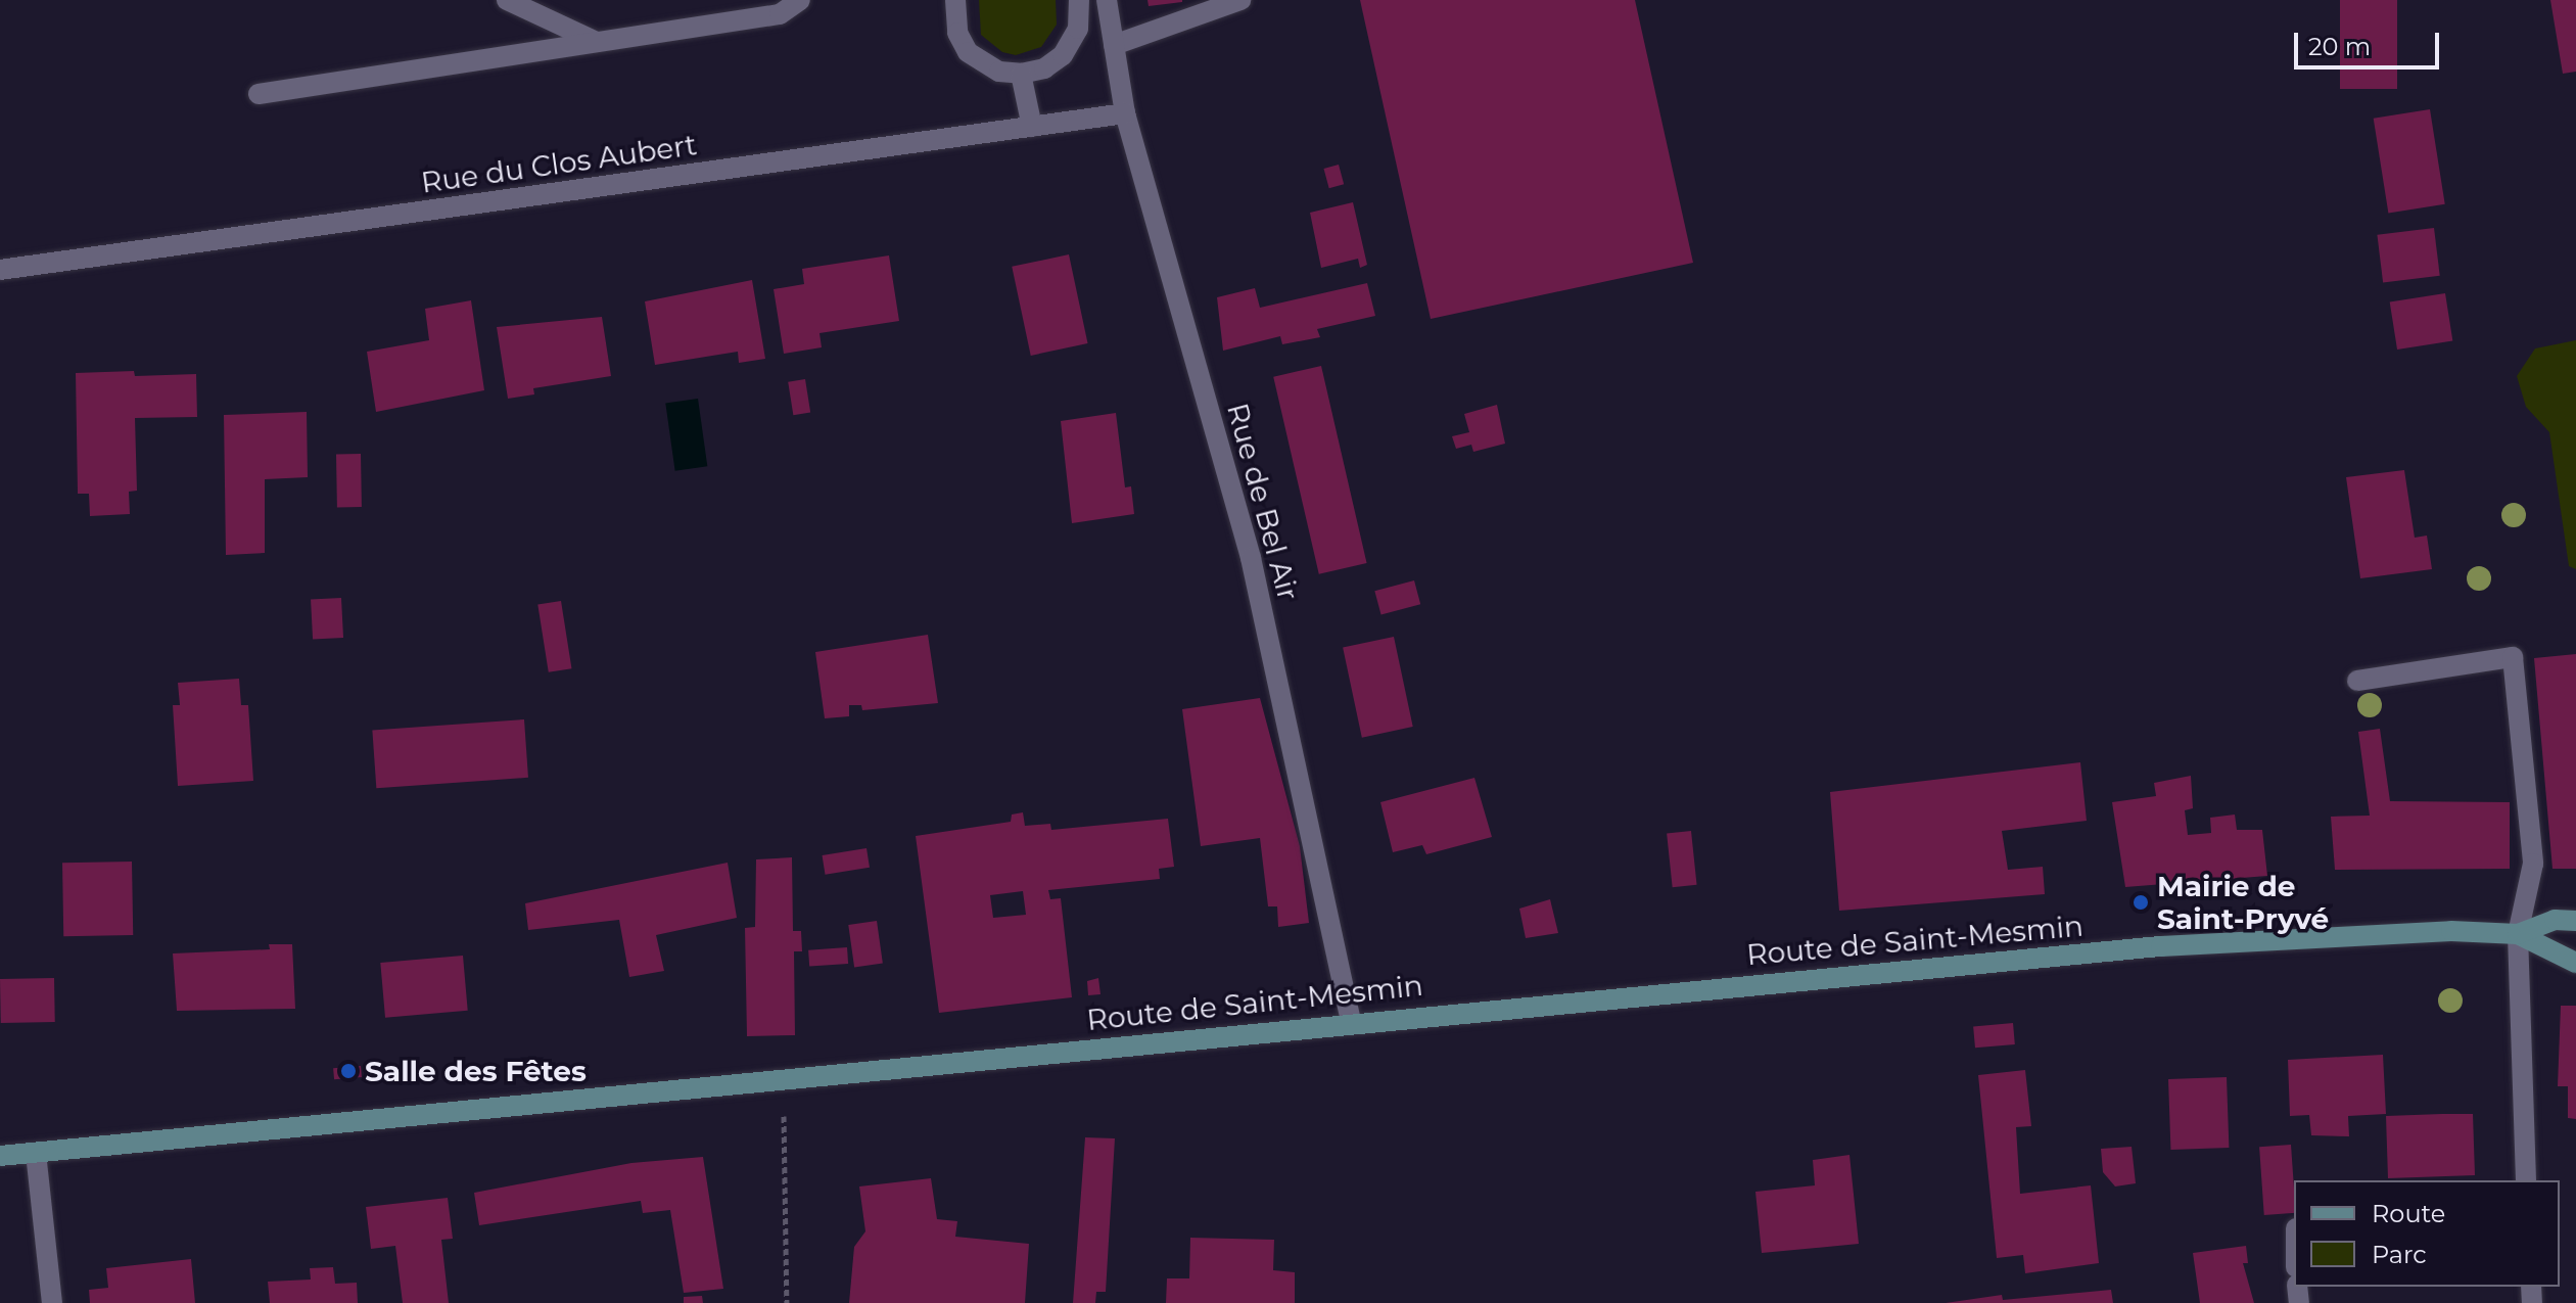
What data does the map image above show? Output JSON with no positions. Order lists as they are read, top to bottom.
{
  "streets": {
    "main road": ["Route de Saint-Mesmin"],
    "street": ["Rue du Clos Aubert", "Rue de Bel Air"]
  },
  "crossings": [
    ["Rue du Clos Aubert", "Rue de Bel Air"],
    ["Rue de Bel Air", "Route de Saint-Mesmin"]
  ],
  "places": ["Mairie de Saint-Pryvé", "Salle des Fêtes"],
  "legend": ["Route", "Parc"],
  "scale_bar": "20 m"
}
